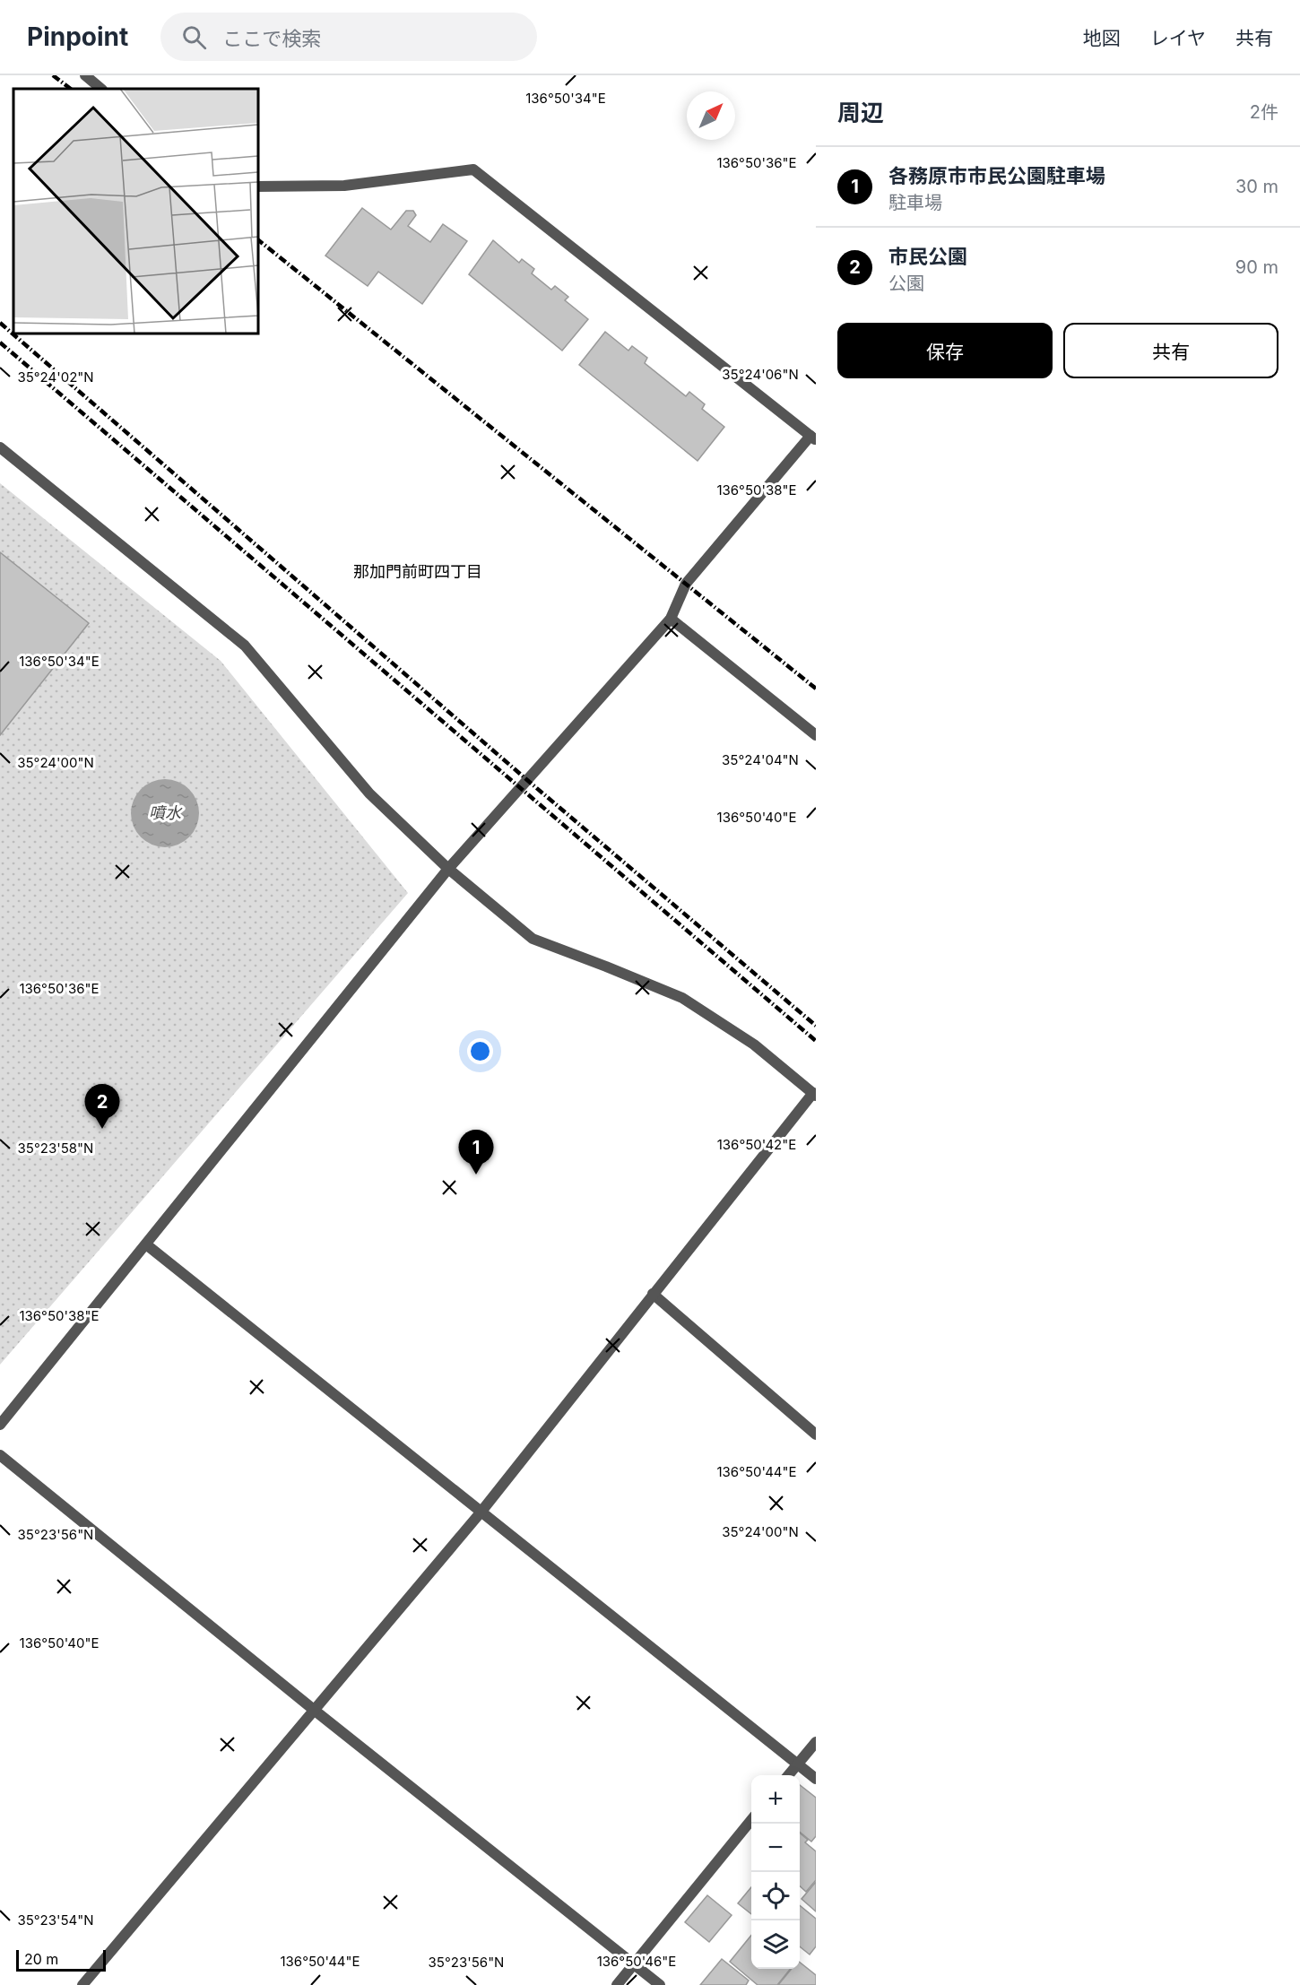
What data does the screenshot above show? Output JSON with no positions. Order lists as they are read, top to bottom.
{
  "districts": ["那加門前町四丁目"],
  "water": ["噴水"],
  "scale_bar": "20 m",
  "north": "top right",
  "page": {
    "header": "Pinpoint",
    "search": "ここで検索",
    "nav": ["地図", "レイヤ", "共有"],
    "heading": ["周辺", "2件"],
    "list": [
      {
        "mark": "1",
        "name": "各務原市市民公園駐車場",
        "note": "駐車場",
        "value": "30 m"
      },
      {
        "mark": "2",
        "name": "市民公園",
        "note": "公園",
        "value": "90 m"
      }
    ],
    "buttons": ["保存", "共有"],
    "pins": ["2", "1"],
    "map_buttons": ["+", "−"],
    "scale": "20 m"
  },
  "coordinates": [
    "136°50'34\"E",
    "136°50'36\"E",
    "35°24'06\"N",
    "35°24'02\"N",
    "136°50'38\"E",
    "35°24'04\"N",
    "35°24'00\"N",
    "136°50'40\"E",
    "136°50'42\"E",
    "35°23'58\"N",
    "136°50'44\"E",
    "35°23'56\"N",
    "35°23'54\"N",
    "136°50'46\"E"
  ]
}
